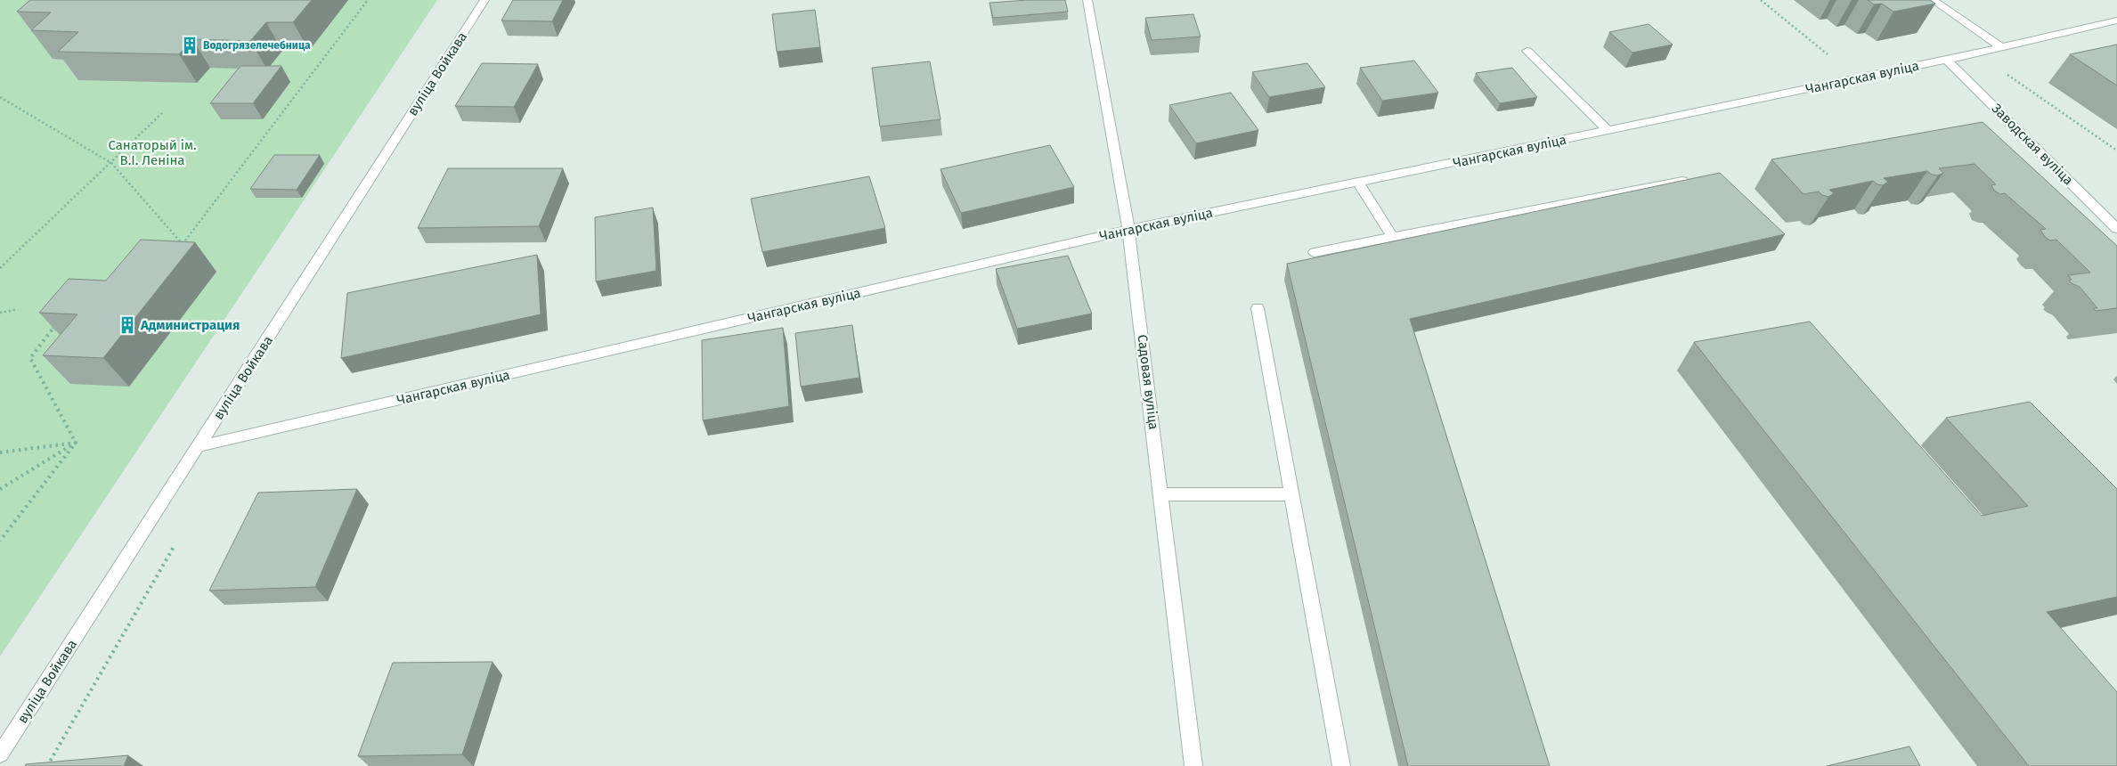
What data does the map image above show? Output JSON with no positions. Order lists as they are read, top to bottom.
{
  "streets": {
    "street": [
      "вуліца Войкава",
      "Чангарская вуліца",
      "Заводская вуліца",
      "Садовая вуліца"
    ]
  },
  "crossings": [
    ["вуліца Войкава", "Чангарская вуліца"],
    ["Чангарская вуліца", "Заводская вуліца"],
    ["Чангарская вуліца", "Садовая вуліца"]
  ],
  "parks": ["Санаторый ім. В.І. Леніна"],
  "places": {
    "building": ["Водогрязелечебница", "Администрация"]
  }
}
